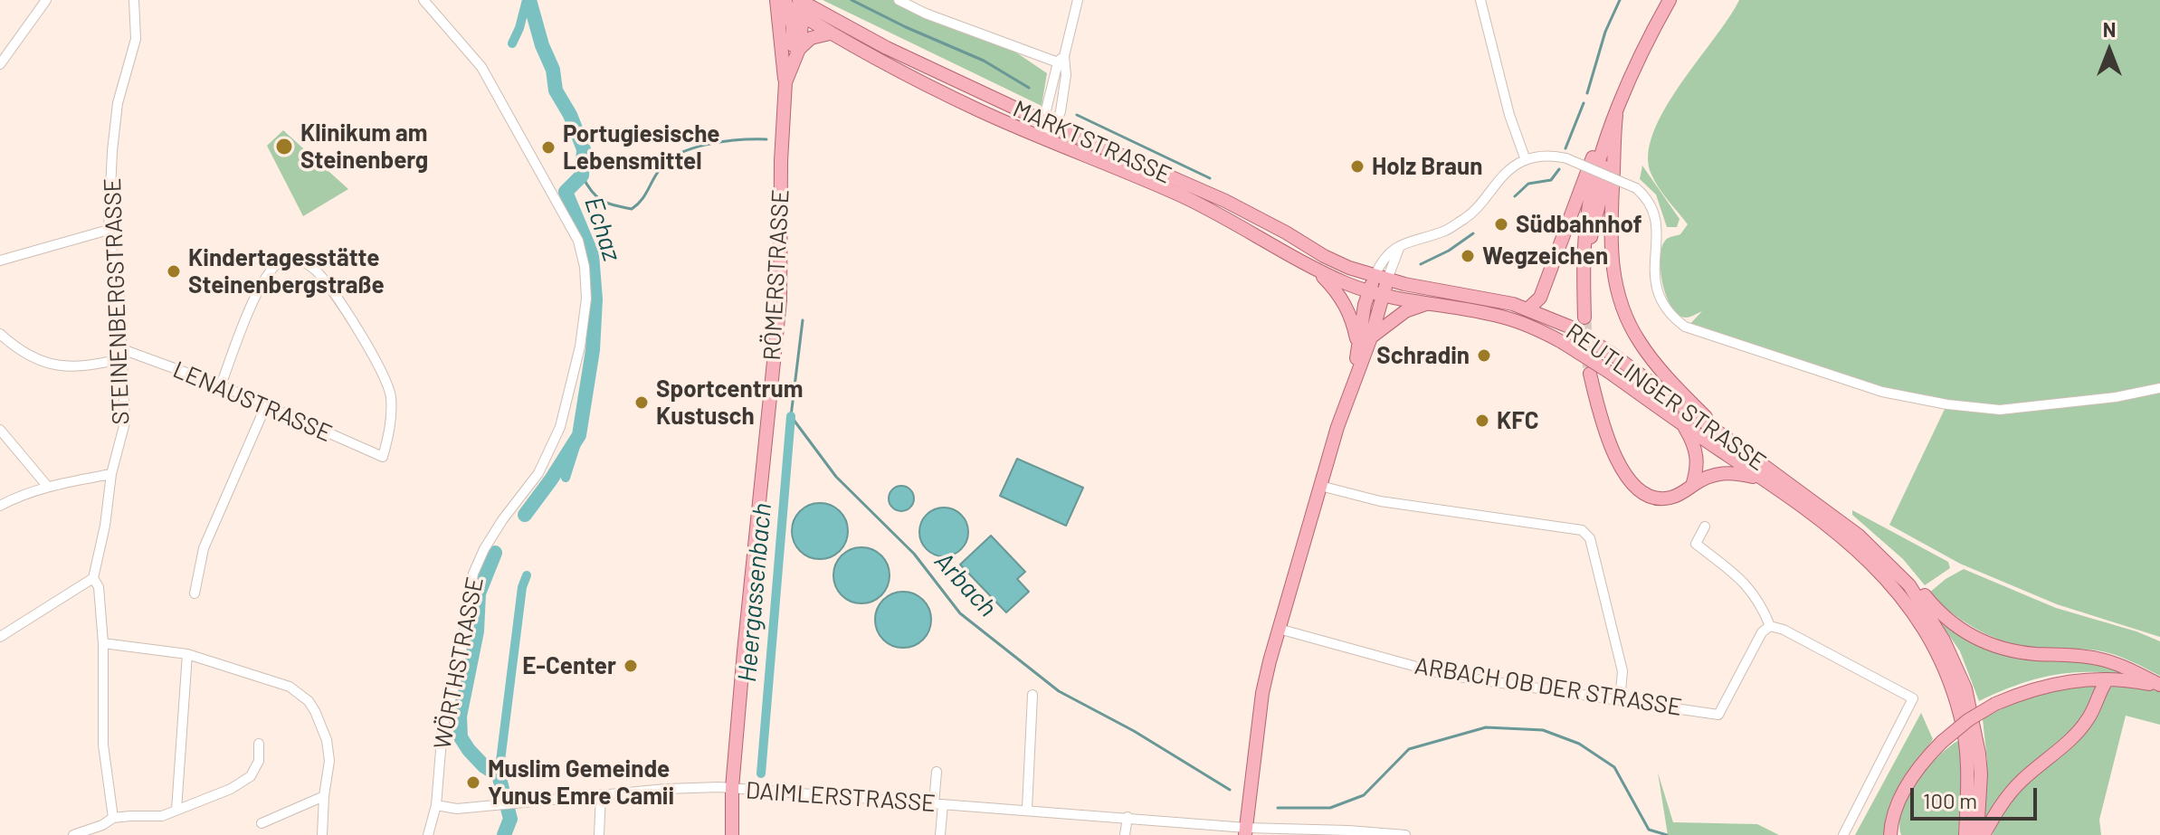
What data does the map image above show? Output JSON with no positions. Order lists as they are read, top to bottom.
{
  "streets": {
    "main road": ["MARKTSTRASSE", "RÖMERSTRASSE", "REUTLINGER STRASSE"],
    "street": [
      "STEINENBERGSTRASSE",
      "LENAUSTRASSE",
      "WÖRTHSTRASSE",
      "ARBACH OB DER STRASSE",
      "DAIMLERSTRASSE"
    ]
  },
  "crossings": [
    ["MARKTSTRASSE", "RÖMERSTRASSE"],
    ["MARKTSTRASSE", "REUTLINGER STRASSE"],
    ["RÖMERSTRASSE", "DAIMLERSTRASSE"],
    ["STEINENBERGSTRASSE", "LENAUSTRASSE"],
    ["WÖRTHSTRASSE", "DAIMLERSTRASSE"]
  ],
  "water": ["Echaz", "Arbach", "Heergassenbach"],
  "places": [
    "Klinikum am Steinenberg",
    "Portugiesische Lebensmittel",
    "Holz Braun",
    "Südbahnhof",
    "Wegzeichen",
    "Kindertagesstätte Steinenbergstraße",
    "Schradin",
    "Sportcentrum Kustusch",
    "KFC",
    "E-Center",
    "Muslim Gemeinde Yunus Emre Camii"
  ],
  "scale_bar": "100 m",
  "north": "top"
}
